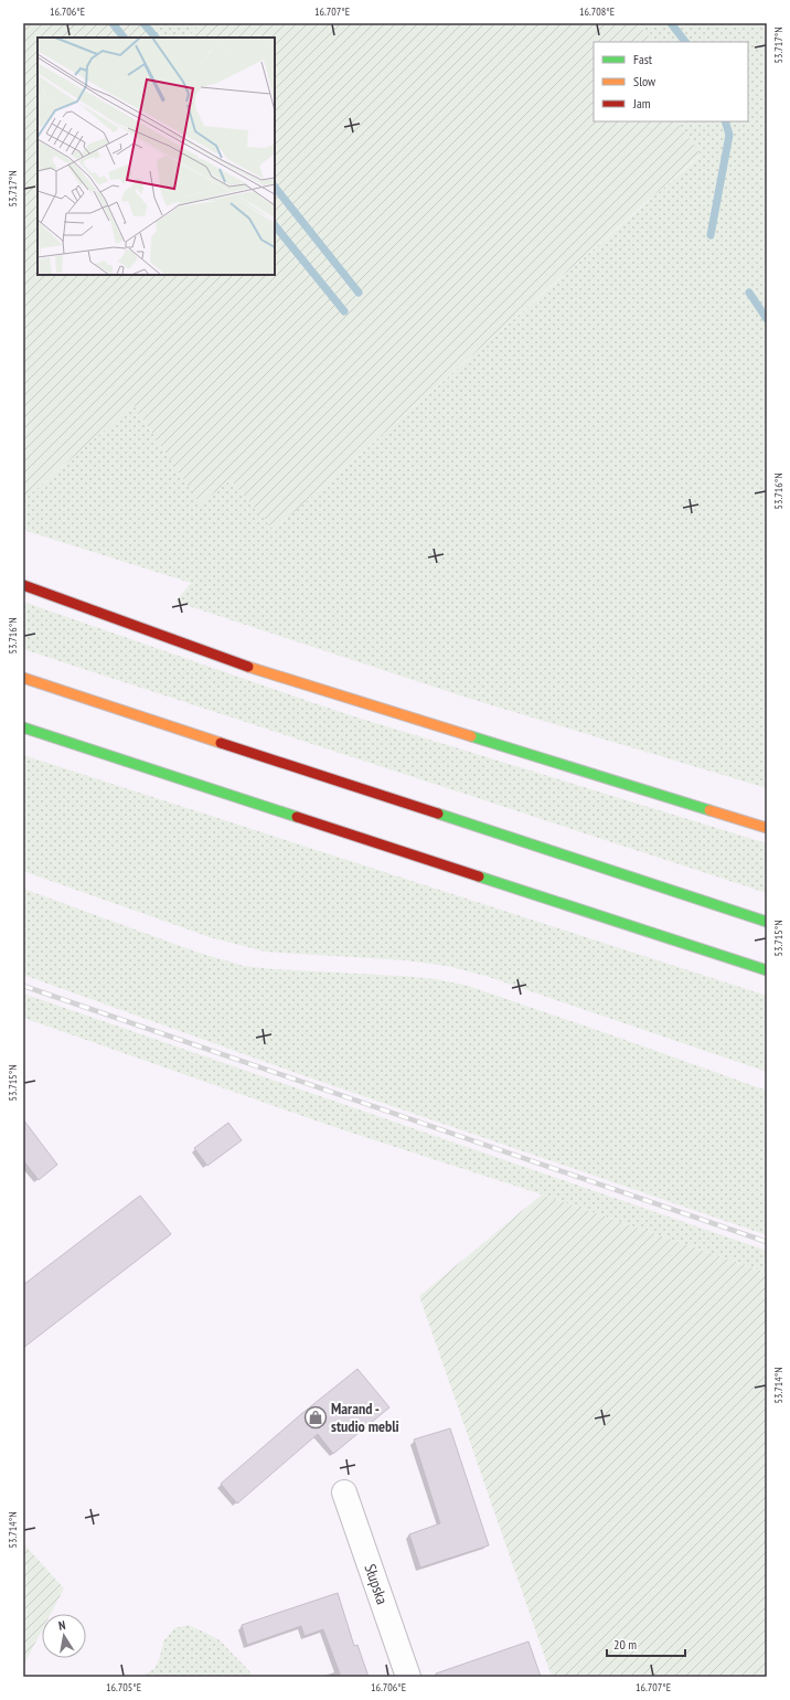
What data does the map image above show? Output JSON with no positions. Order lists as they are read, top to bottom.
{
  "streets": {
    "street": ["Słupska"]
  },
  "places": {
    "shop": ["Marand - studio mebli"]
  },
  "legend": ["Fast", "Slow", "Jam"],
  "scale_bar": "20 m",
  "north": "top",
  "coordinates": [
    "16.706°E",
    "16.707°E",
    "16.708°E",
    "53.717°N",
    "53.716°N",
    "53.715°N",
    "53.714°N",
    "16.705°E"
  ]
}
